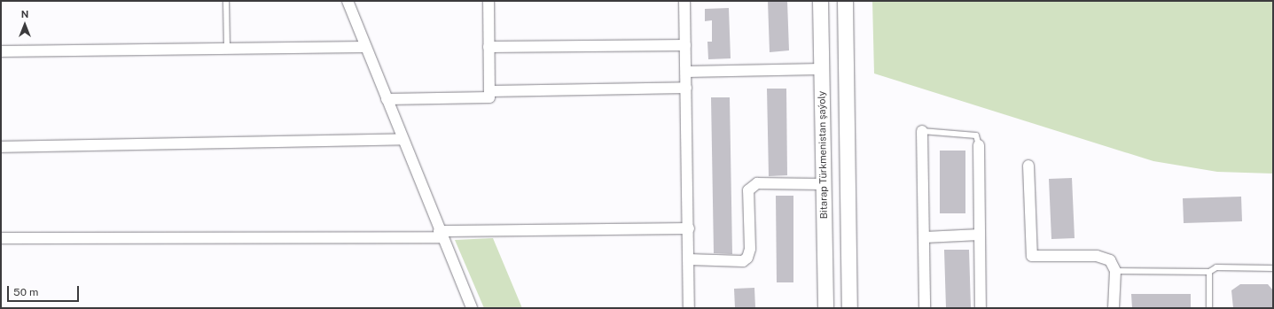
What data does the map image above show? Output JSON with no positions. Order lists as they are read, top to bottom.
{
  "streets": {
    "main road": ["Bitarap Türkmenistan şaýoly"]
  },
  "scale_bar": "50 m",
  "north": "top"
}
